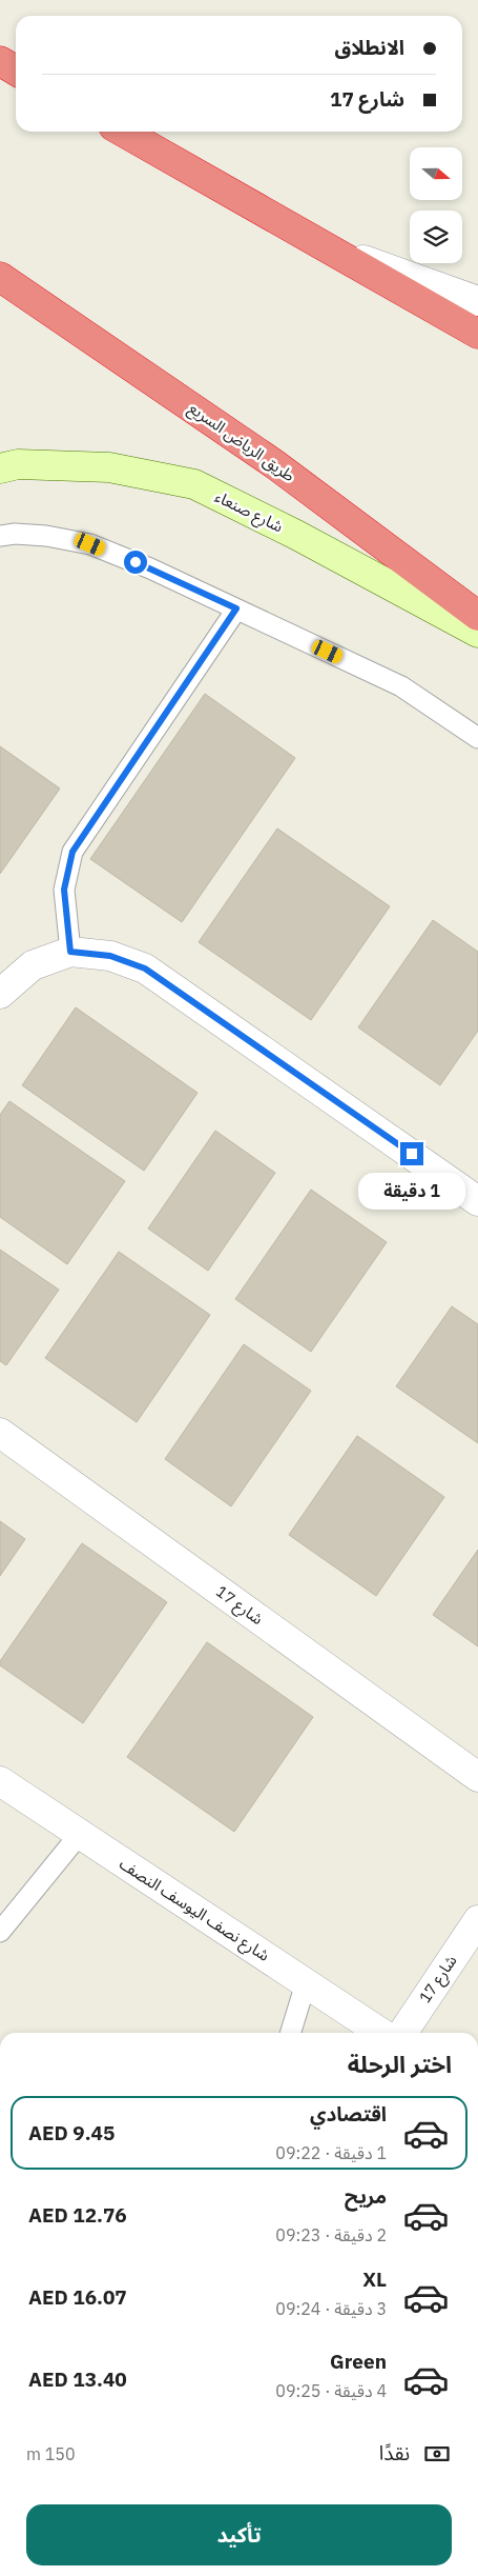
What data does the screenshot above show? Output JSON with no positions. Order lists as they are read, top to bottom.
{
  "streets": {
    "highway": ["طريق الرياض السريع"],
    "main road": ["شارع صنعاء"],
    "street": ["شارع 17", "شارع نصف اليوسف النصف"]
  },
  "north": "right",
  "page": {
    "banner": ["الانطلاق", "شارع 17"],
    "bubble": "1 دقيقة",
    "heading": "اختر الرحلة",
    "list": [
      {
        "name": "اقتصادي",
        "note": "1 دقيقة · 09:22",
        "value": "AED 9.45"
      },
      {
        "name": "مريح",
        "note": "2 دقيقة · 09:23",
        "value": "AED 12.76"
      },
      {
        "name": "XL",
        "note": "3 دقيقة · 09:24",
        "value": "AED 16.07"
      },
      {
        "name": "Green",
        "note": "4 دقيقة · 09:25",
        "value": "AED 13.40"
      }
    ],
    "pay": ["نقدًا", "150 m"],
    "buttons": "تأكيد"
  }
}
